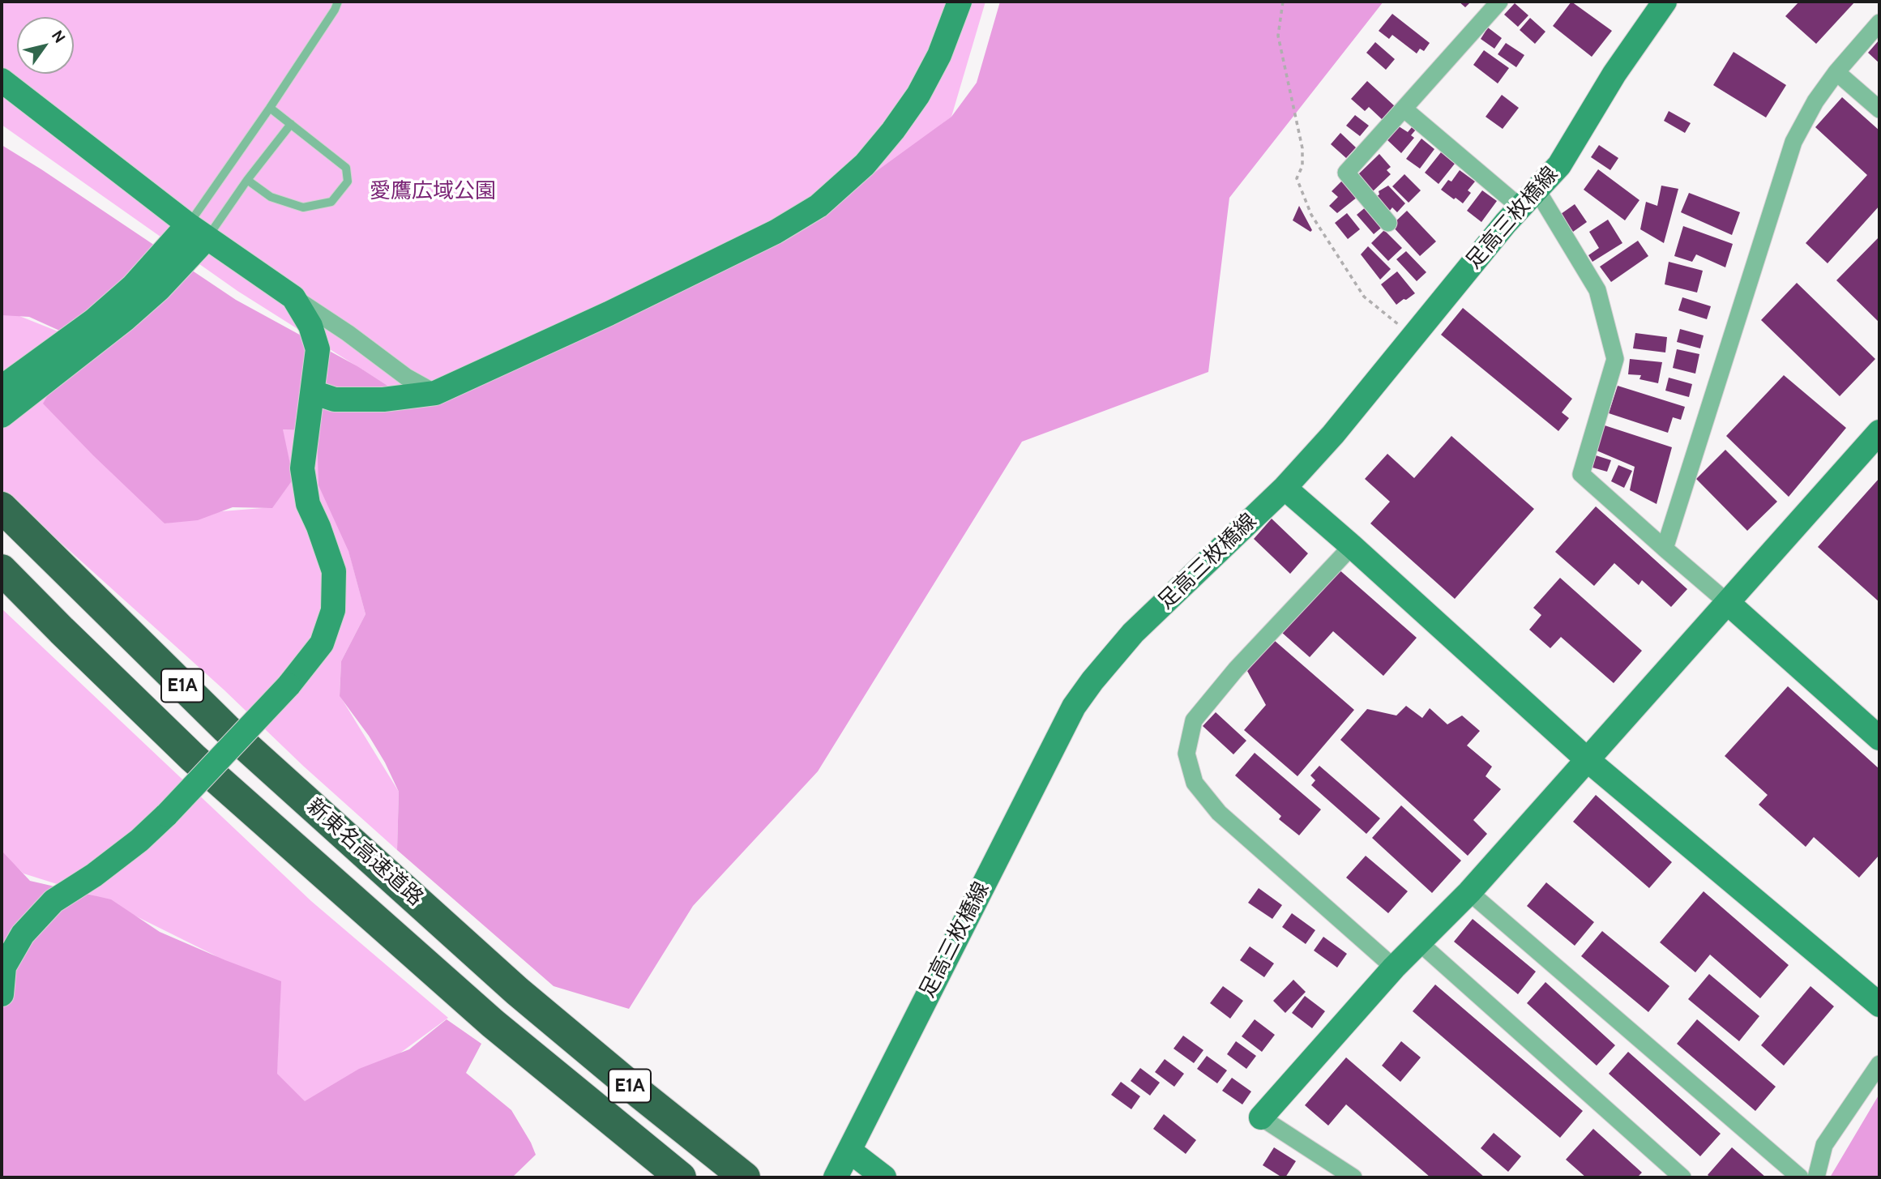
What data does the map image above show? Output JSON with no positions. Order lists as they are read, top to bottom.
{
  "streets": {
    "highway": ["E1A", "新東名高速道路"],
    "street": ["足高三枚橋線"]
  },
  "parks": ["愛鷹広域公園"],
  "north": "top right"
}
